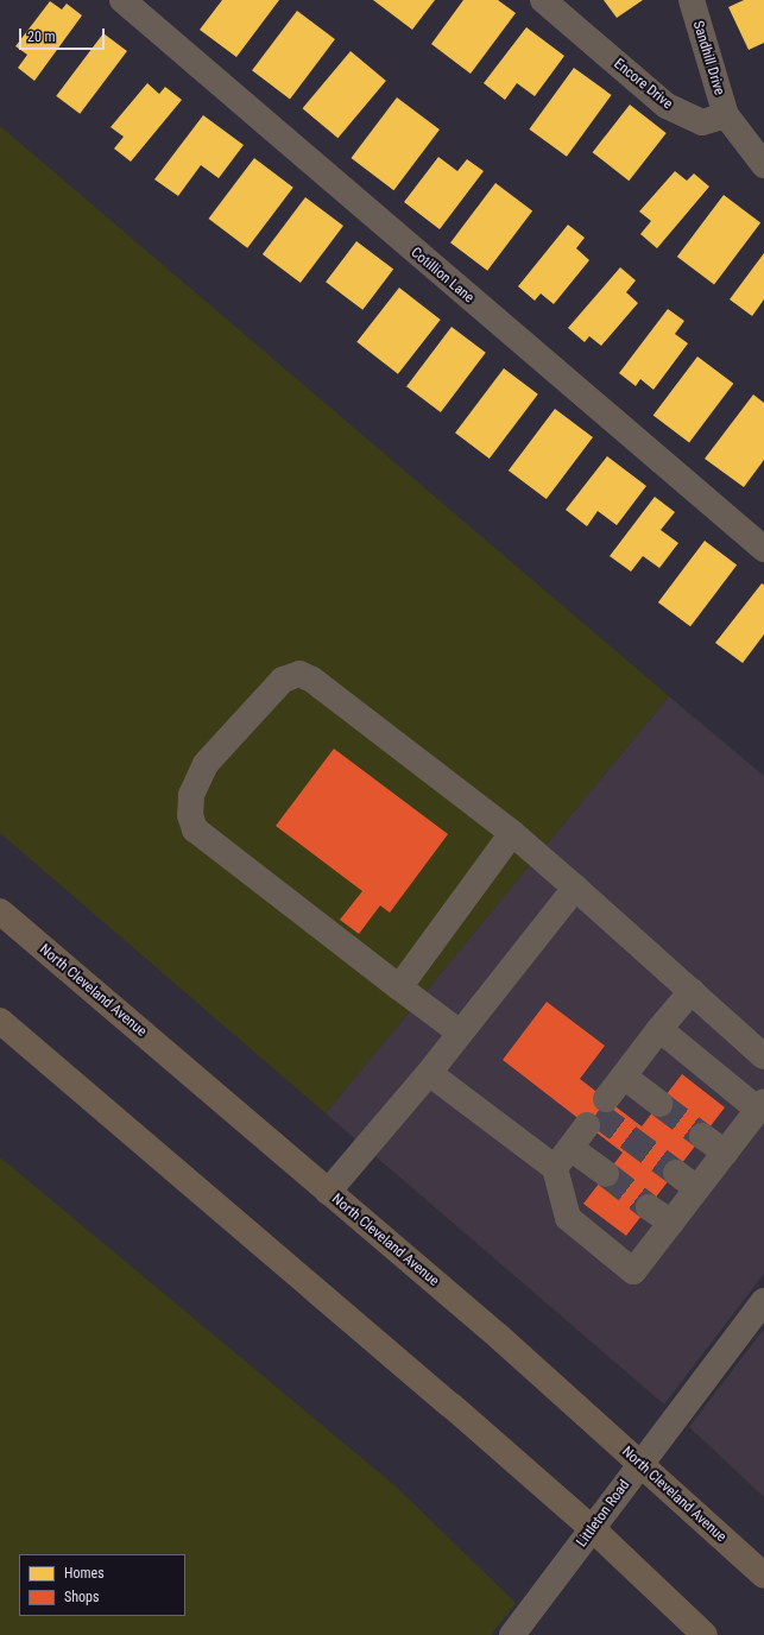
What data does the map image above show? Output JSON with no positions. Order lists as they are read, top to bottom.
{
  "streets": {
    "main road": ["North Cleveland Avenue"],
    "street": [
      "Sandhill Drive",
      "Encore Drive",
      "Cotillion Lane",
      "Littleton Road"
    ]
  },
  "crossings": [
    ["Sandhill Drive", "Encore Drive"],
    ["North Cleveland Avenue", "Littleton Road"]
  ],
  "legend": ["Homes", "Shops"],
  "scale_bar": "20 m"
}
